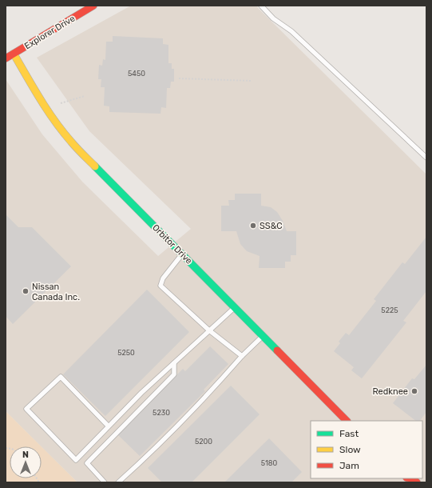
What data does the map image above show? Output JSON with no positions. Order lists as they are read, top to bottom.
{
  "streets": {
    "street": ["Explorer Drive", "Orbitor Drive"]
  },
  "crossings": [
    ["Explorer Drive", "Orbitor Drive"]
  ],
  "places": ["SS&C", "Nissan Canada Inc.", "Redknee"],
  "house_numbers": [
    "5450",
    "5225",
    "5250",
    "5230",
    "5200",
    "5180"
  ],
  "legend": ["Fast", "Slow", "Jam"],
  "north": "top"
}
